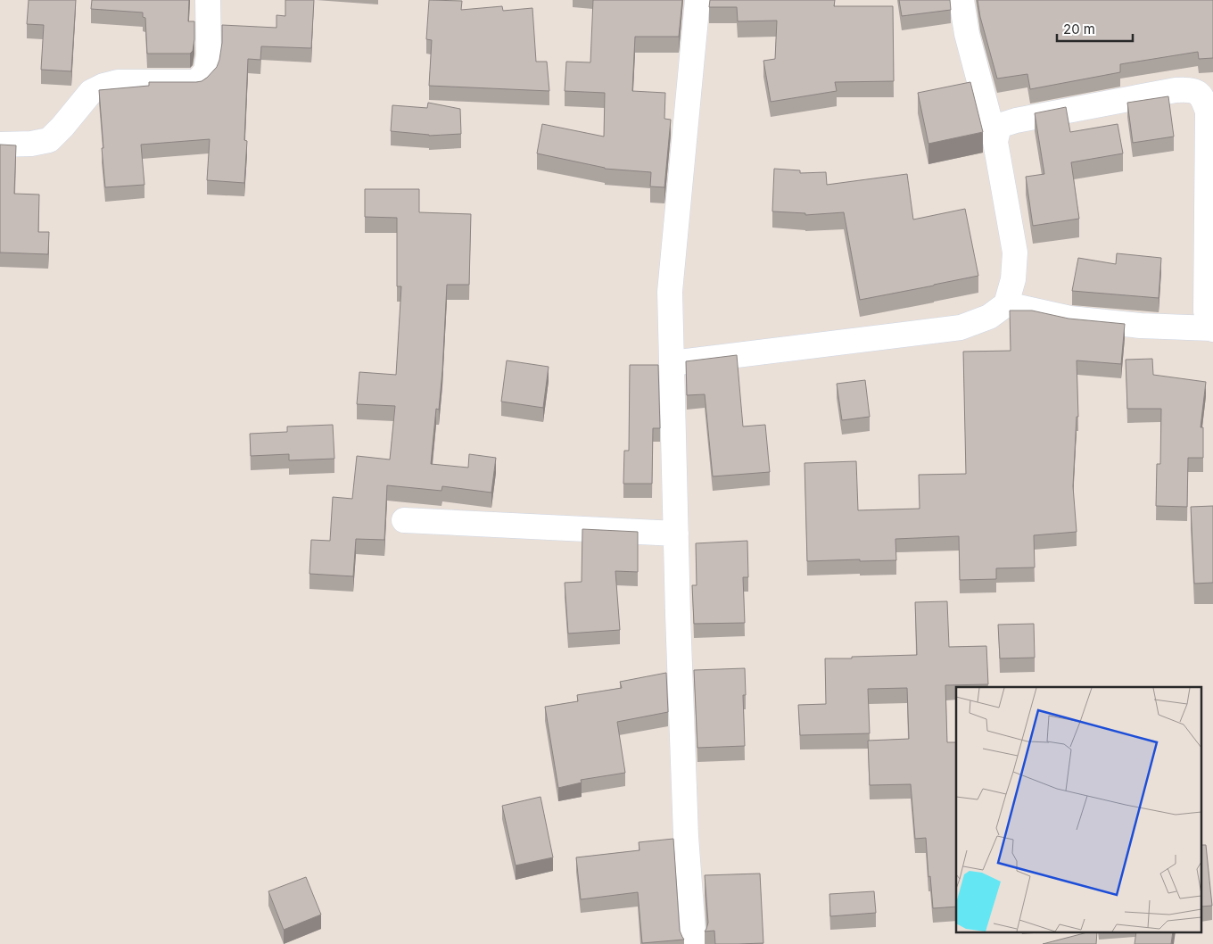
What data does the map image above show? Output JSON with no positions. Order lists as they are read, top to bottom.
{
  "scale_bar": "20 m"
}
